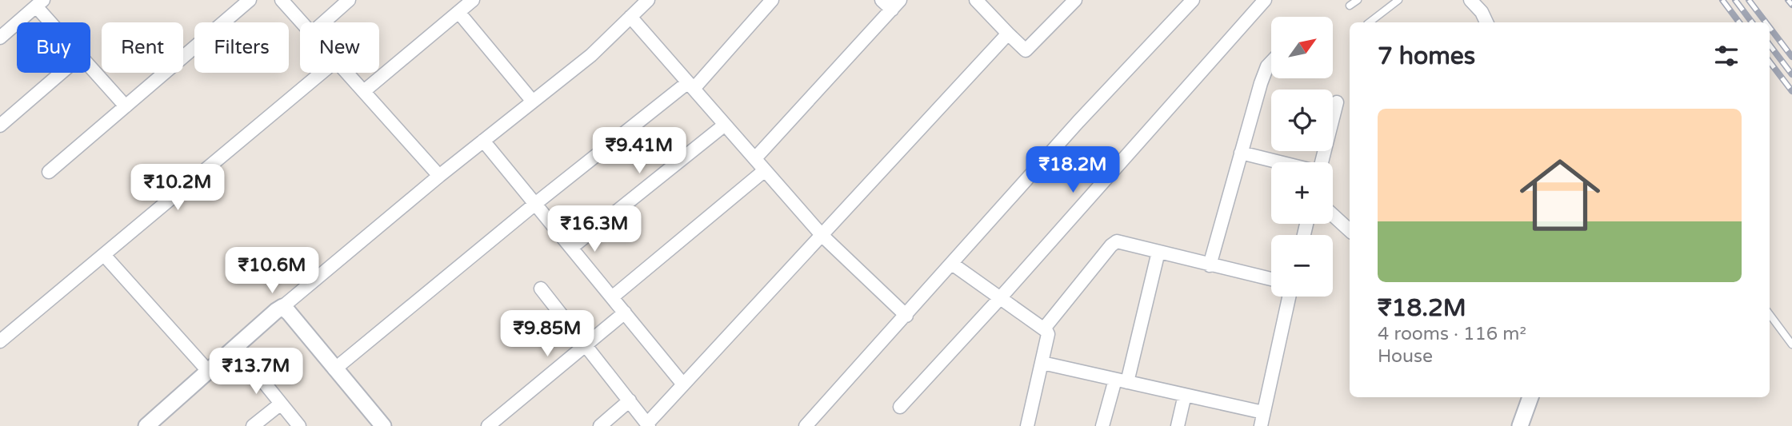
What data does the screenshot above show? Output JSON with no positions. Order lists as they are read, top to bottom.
{
  "north": "top right",
  "page": {
    "map_buttons": ["+", "−"],
    "chip": [
      "Buy",
      "Rent",
      "Filters",
      "New"
    ],
    "heading": "7 homes",
    "list": [
      {
        "name": "₹18.2M",
        "note": "4 rooms · 116 m² · House"
      }
    ],
    "price": [
      "₹9.41M",
      "₹18.2M",
      "₹10.2M",
      "₹16.3M",
      "₹10.6M",
      "₹9.85M",
      "₹13.7M"
    ]
  }
}
